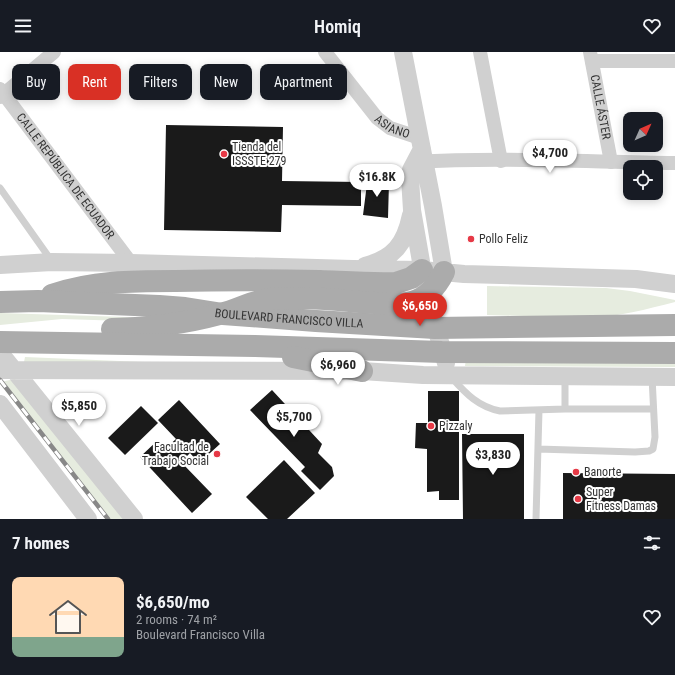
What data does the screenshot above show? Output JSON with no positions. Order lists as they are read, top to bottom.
{
  "streets": {
    "main road": ["BOULEVARD FRANCISCO VILLA"],
    "street": ["CALLE ÁSTER", "ASIANO", "CALLE REPÚBLICA DE ECUADOR"]
  },
  "crossings": [
    ["CALLE ÁSTER", "ASIANO"]
  ],
  "places": [
    "Tienda del ISSSTE 279",
    "Pollo Feliz",
    "Pizzaly",
    "Facultad de Trabajo Social",
    "Banorte",
    "Super Fitness Damas"
  ],
  "north": "top right",
  "page": {
    "header": "Homiq",
    "chip": [
      "Buy",
      "Rent",
      "Filters",
      "New",
      "Apartment"
    ],
    "price": [
      "$4,700",
      "$16.8K",
      "$6,650",
      "$6,960",
      "$5,850",
      "$5,700",
      "$3,830"
    ],
    "heading": "7 homes",
    "list": [
      {
        "name": "$6,650/mo",
        "note": "2 rooms · 74 m² · Boulevard Francisco Villa"
      }
    ]
  }
}
